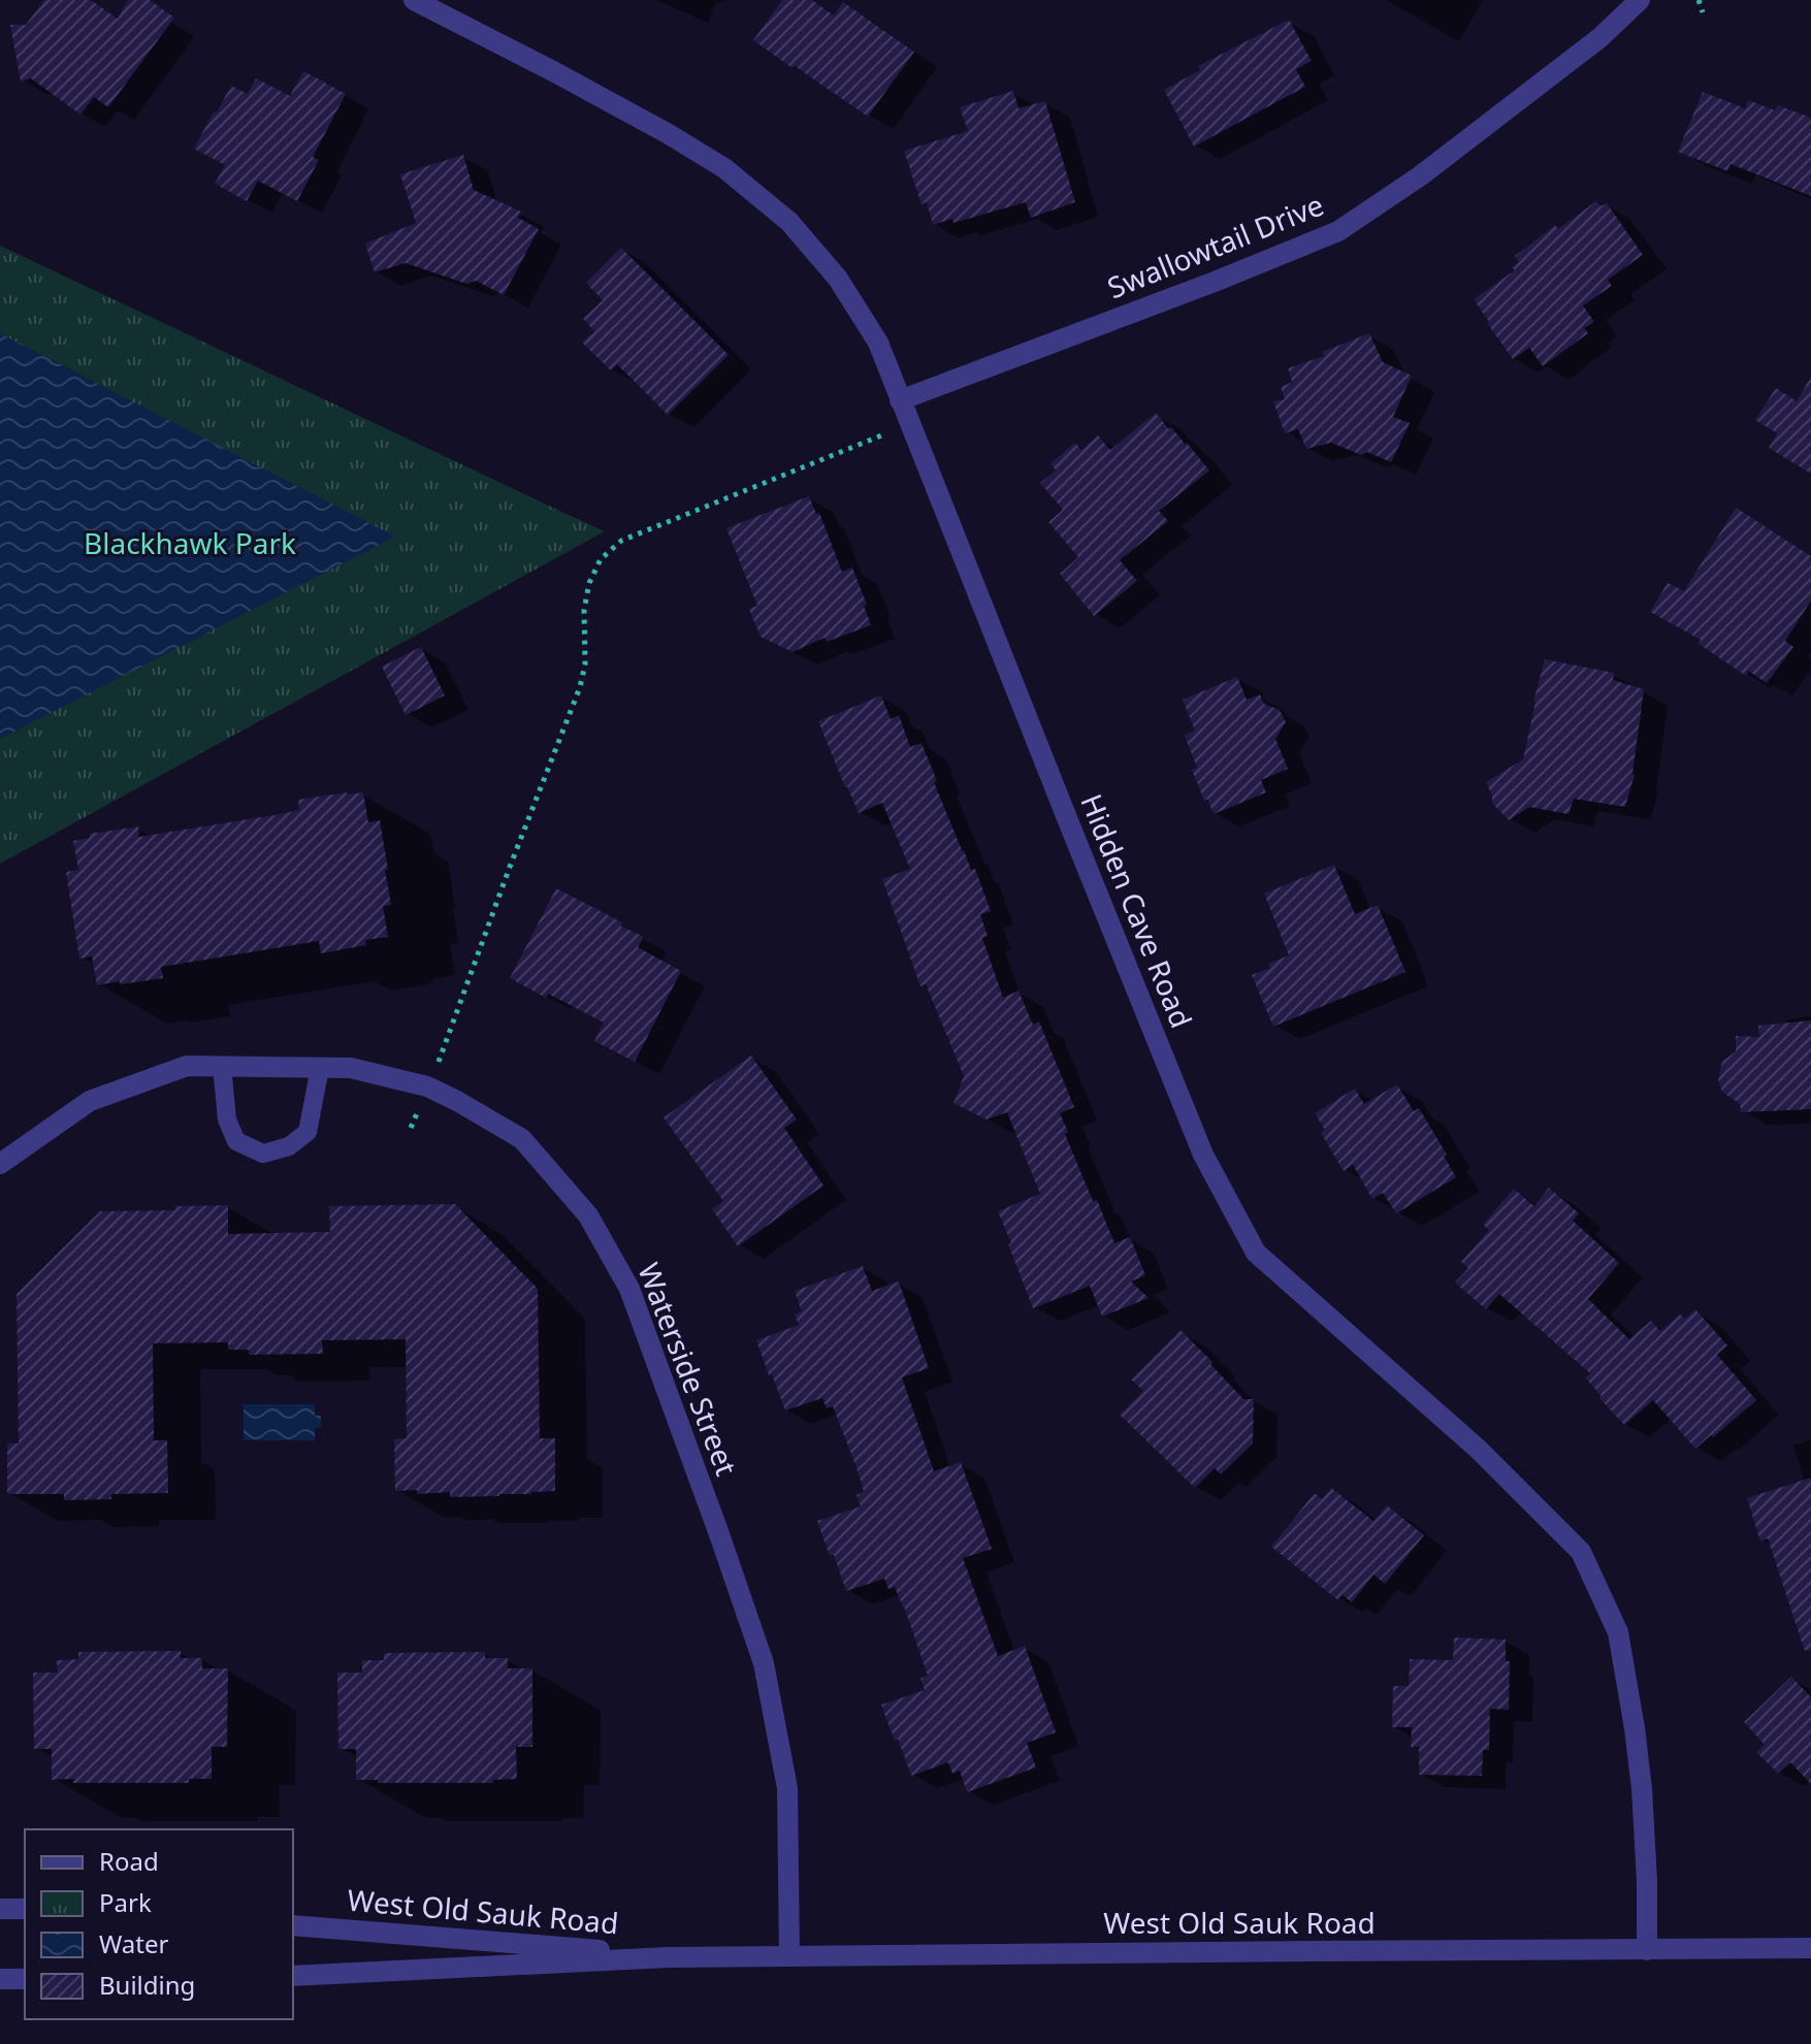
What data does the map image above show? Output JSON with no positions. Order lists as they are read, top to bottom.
{
  "streets": {
    "street": [
      "Swallowtail Drive",
      "Hidden Cave Road",
      "Waterside Street",
      "West Old Sauk Road"
    ]
  },
  "crossings": [
    ["Swallowtail Drive", "Hidden Cave Road"],
    ["Hidden Cave Road", "West Old Sauk Road"],
    ["Waterside Street", "West Old Sauk Road"]
  ],
  "parks": ["Blackhawk Park"],
  "legend": [
    "Road",
    "Park",
    "Water",
    "Building"
  ]
}
